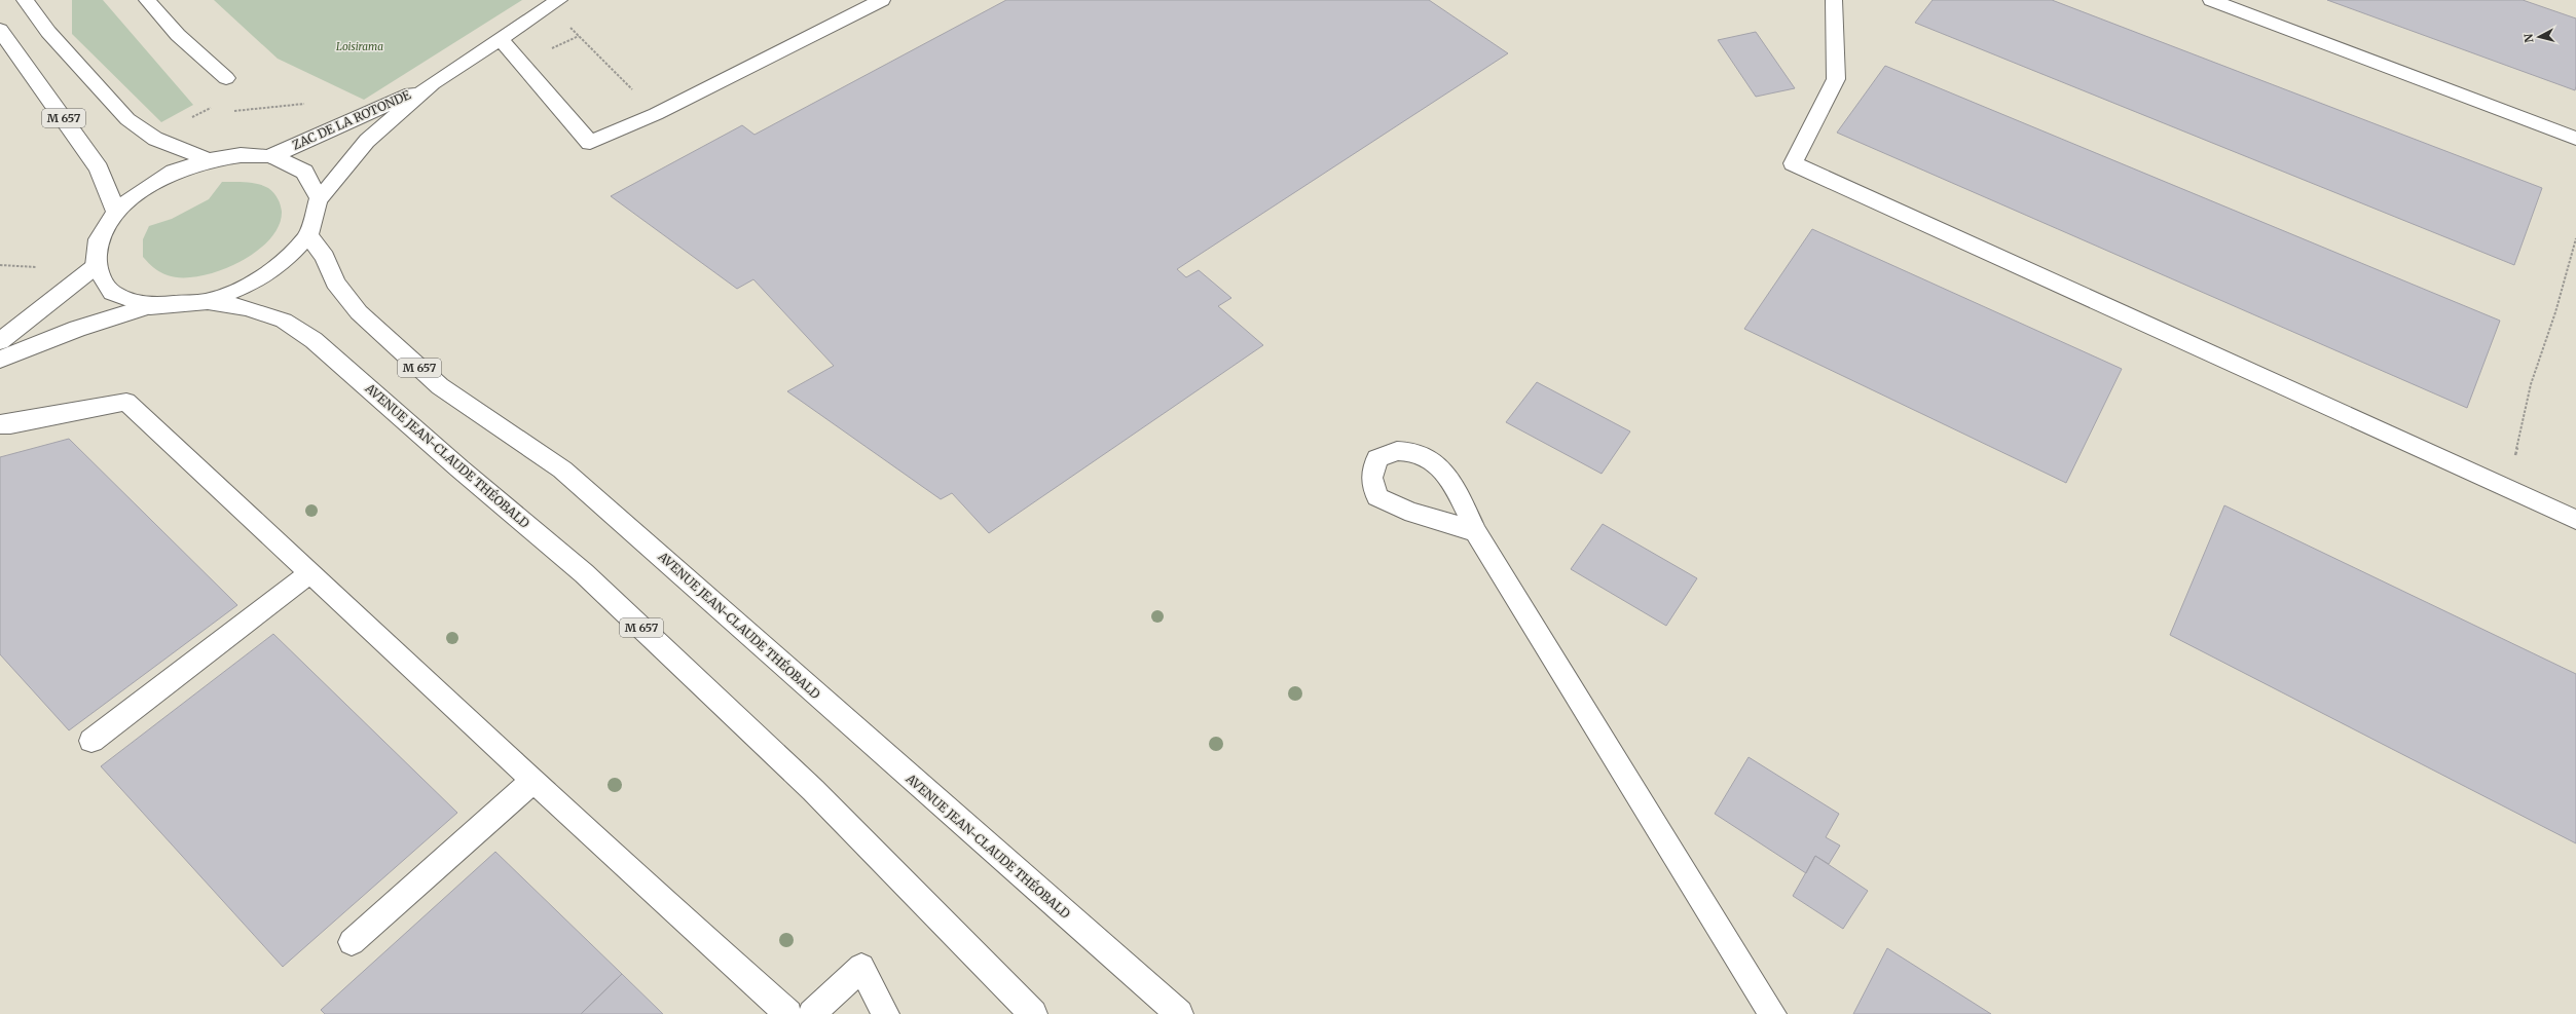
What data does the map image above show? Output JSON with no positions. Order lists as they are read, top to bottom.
{
  "streets": {
    "main road": ["M 657", "ZAC DE LA ROTONDE", "AVENUE JEAN-CLAUDE THÉOBALD"]
  },
  "parks": ["Loisirama"],
  "north": "left"
}
